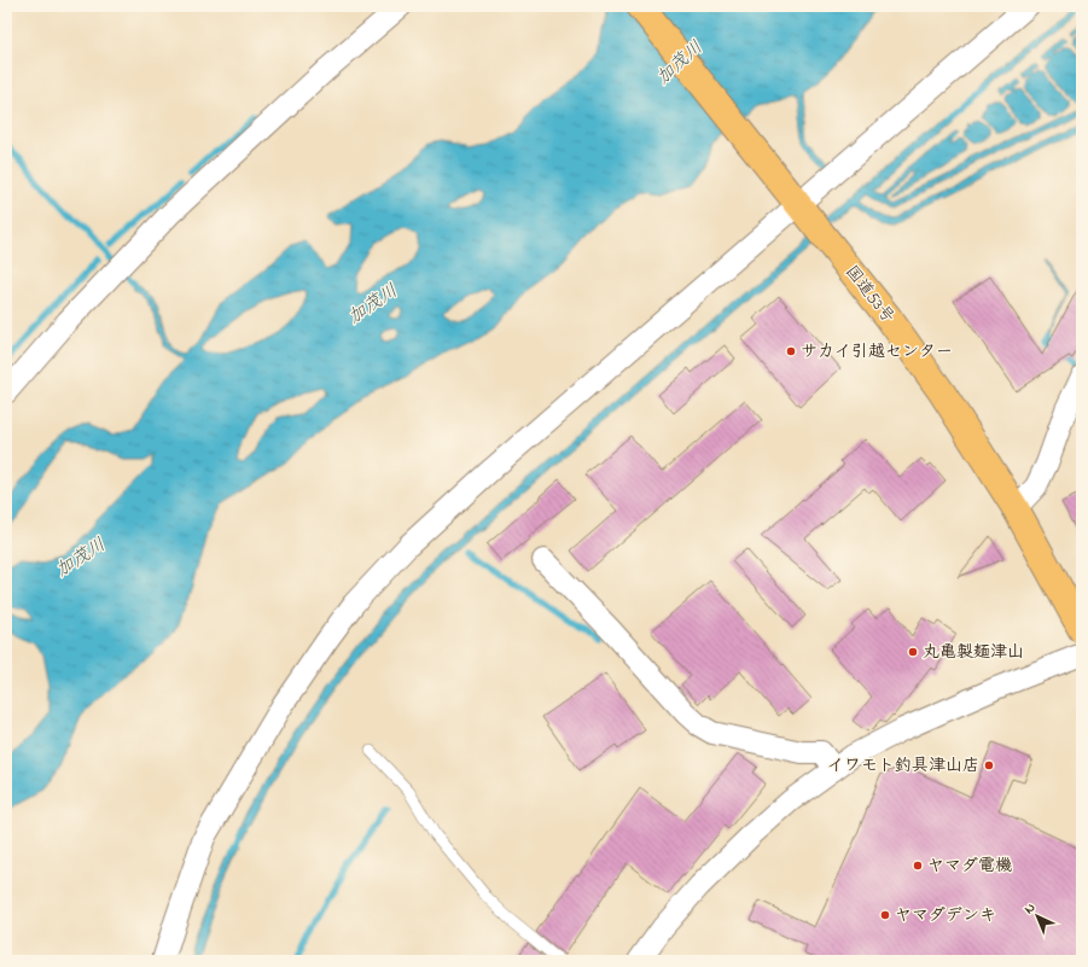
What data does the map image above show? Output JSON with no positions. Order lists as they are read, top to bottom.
{
  "streets": {
    "highway": ["国道53号"]
  },
  "water": ["加茂川"],
  "places": [
    "サカイ引越センター",
    "丸亀製麺津山",
    "イワモト釣具津山店",
    "ヤマダ電機",
    "ヤマダデンキ"
  ],
  "north": "top left"
}
